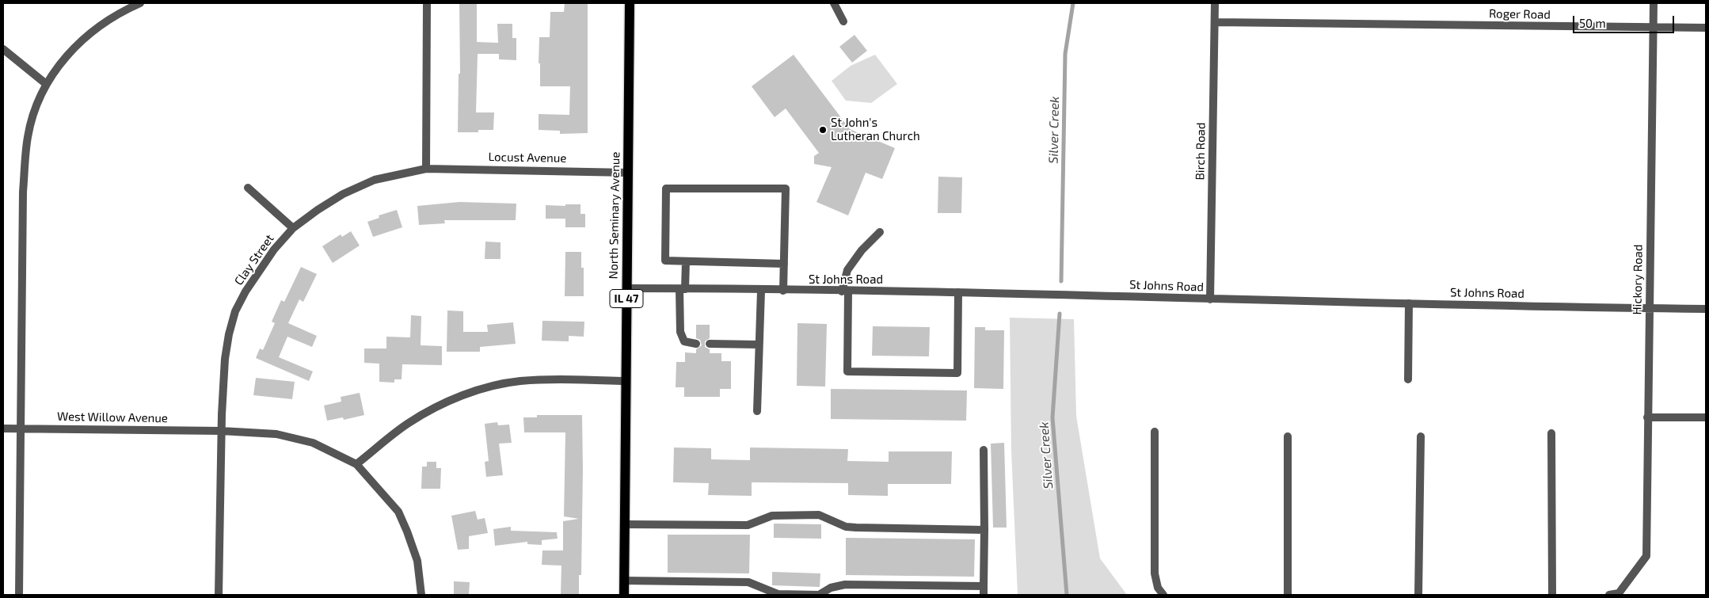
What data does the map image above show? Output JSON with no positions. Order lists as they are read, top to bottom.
{
  "streets": {
    "main road": ["North Seminary Avenue", "IL 47"],
    "street": [
      "Roger Road",
      "Birch Road",
      "Locust Avenue",
      "Clay Street",
      "St Johns Road",
      "Hickory Road",
      "West Willow Avenue"
    ]
  },
  "crossings": [
    ["Roger Road", "Birch Road"],
    ["Roger Road", "Hickory Road"],
    ["Birch Road", "St Johns Road"],
    ["Locust Avenue", "North Seminary Avenue"],
    ["Locust Avenue", "Clay Street"],
    ["North Seminary Avenue", "St Johns Road"],
    ["Clay Street", "West Willow Avenue"],
    ["St Johns Road", "Hickory Road"]
  ],
  "water": ["Silver Creek"],
  "places": ["St John's Lutheran Church"],
  "scale_bar": "50 m"
}
